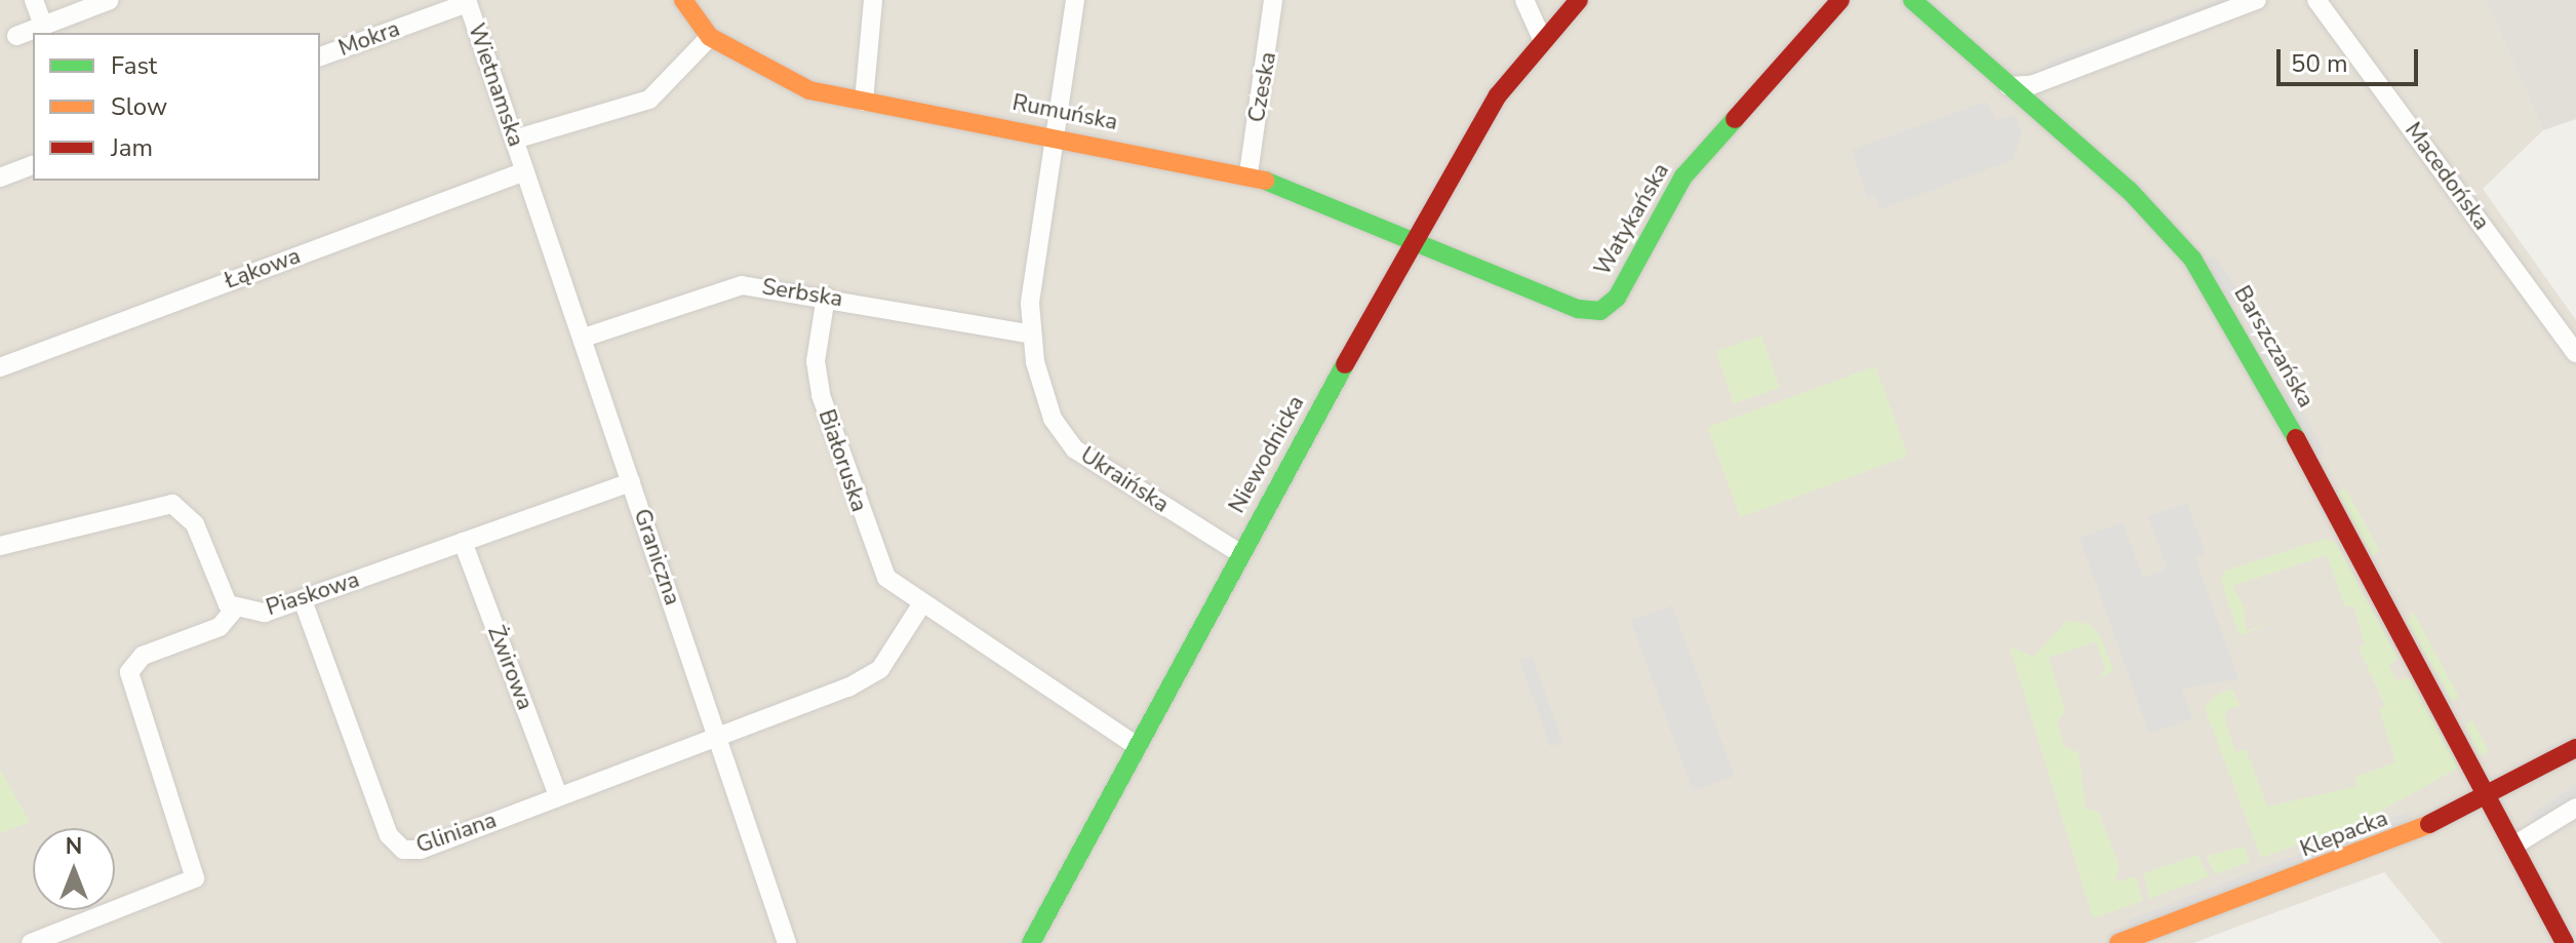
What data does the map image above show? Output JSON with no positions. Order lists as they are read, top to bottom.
{
  "streets": {
    "street": [
      "Mokra",
      "Wietnamska",
      "Czeska",
      "Rumuńska",
      "Macedońska",
      "Watykańska",
      "Łąkowa",
      "Serbska",
      "Barszczańska",
      "Niewodnicka",
      "Białoruska",
      "Ukraińska",
      "Graniczna",
      "Piaskowa",
      "Żwirowa",
      "Gliniana",
      "Klepacka"
    ]
  },
  "crossings": [
    ["Mokra", "Wietnamska"],
    ["Wietnamska", "Łąkowa"],
    ["Wietnamska", "Graniczna"],
    ["Czeska", "Rumuńska"],
    ["Rumuńska", "Watykańska"],
    ["Rumuńska", "Niewodnicka"],
    ["Rumuńska", "Ukraińska"],
    ["Watykańska", "Niewodnicka"],
    ["Łąkowa", "Graniczna"],
    ["Serbska", "Białoruska"],
    ["Serbska", "Ukraińska"],
    ["Serbska", "Graniczna"],
    ["Barszczańska", "Klepacka"],
    ["Niewodnicka", "Białoruska"],
    ["Niewodnicka", "Ukraińska"],
    ["Graniczna", "Piaskowa"],
    ["Graniczna", "Gliniana"],
    ["Piaskowa", "Żwirowa"],
    ["Piaskowa", "Gliniana"],
    ["Żwirowa", "Gliniana"]
  ],
  "legend": ["Fast", "Slow", "Jam"],
  "scale_bar": "50 m",
  "north": "top"
}
